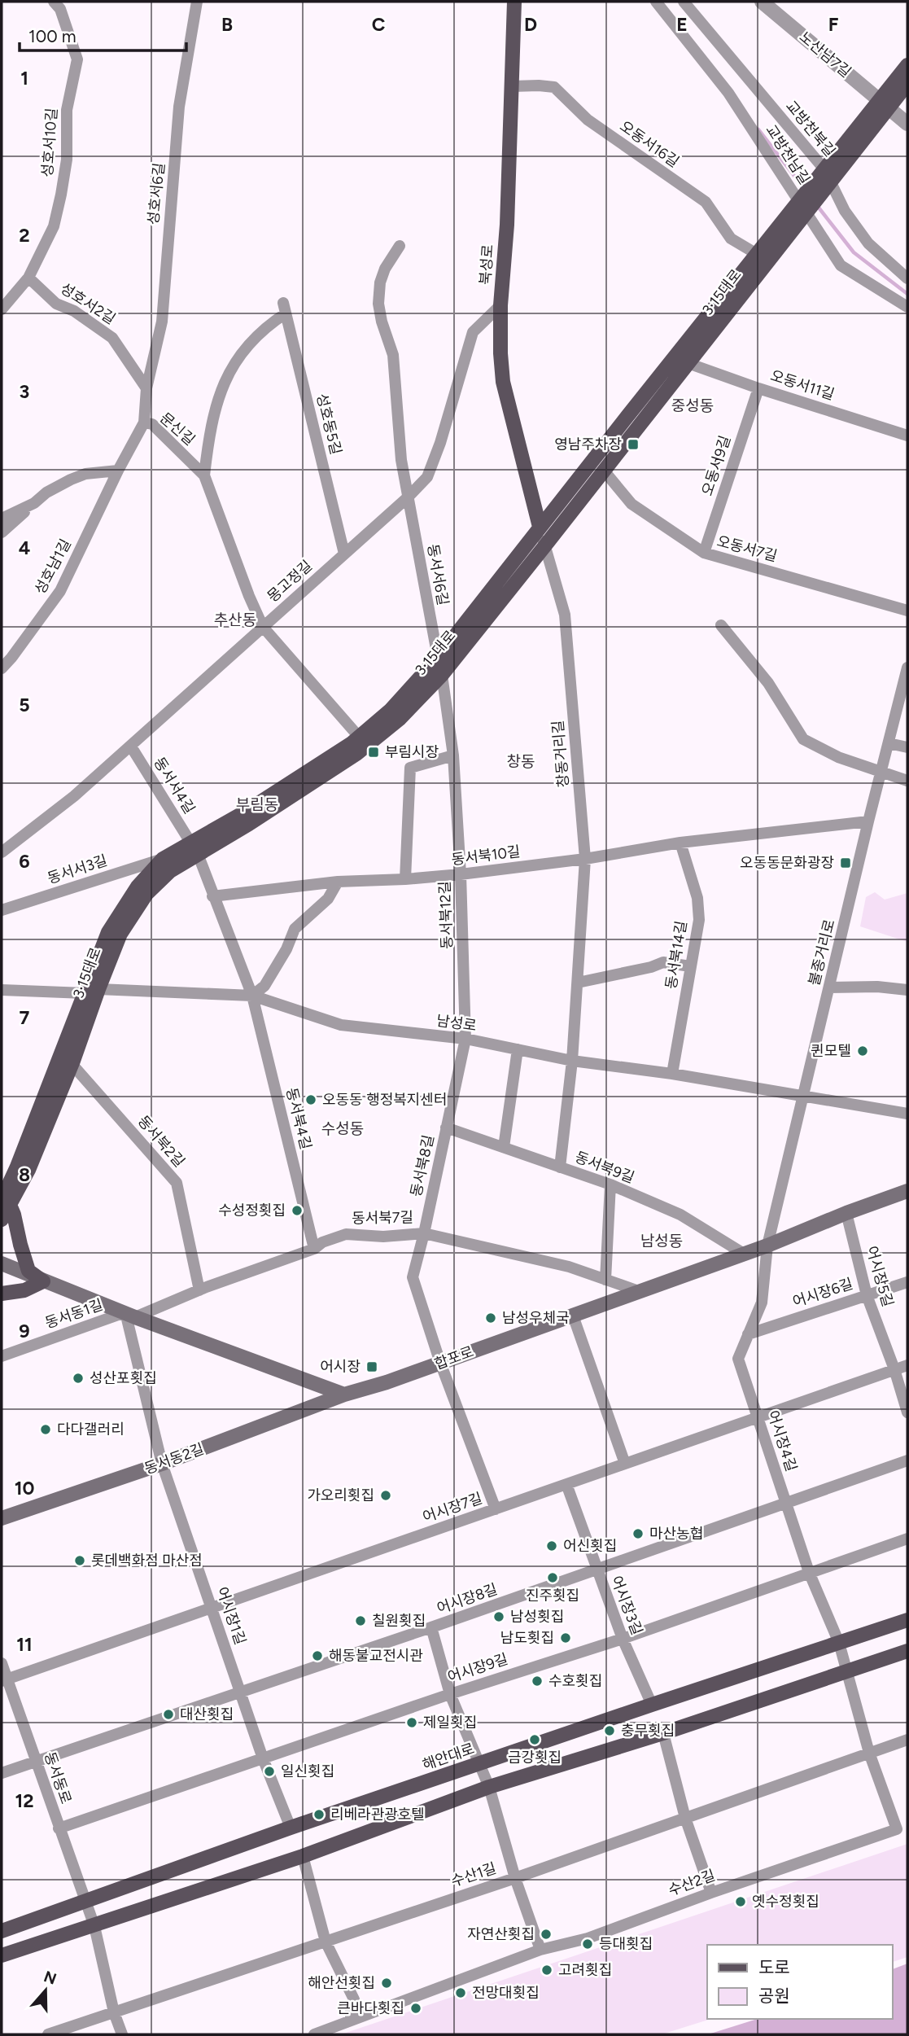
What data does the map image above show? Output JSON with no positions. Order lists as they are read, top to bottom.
{
  "streets": {
    "main road": [
      "북성로",
      "3·15대로",
      "합포로",
      "동서동2길",
      "해안대로"
    ],
    "street": [
      "노산남7길",
      "교방천북길",
      "성호서10길",
      "오동서16길",
      "교방천남길",
      "성호서6길",
      "성호서2길",
      "오동서11길",
      "성호동5길",
      "문신길",
      "오동서9길",
      "오동서7길",
      "성호남1길",
      "동서서6길",
      "몽고정길",
      "창동거리길",
      "동서서4길",
      "동서북10길",
      "동서서3길",
      "동서북12길",
      "불종거리로",
      "동서북14길",
      "남성로",
      "동서북4길",
      "동서북2길",
      "동서북8길",
      "동서북9길",
      "동서북7길",
      "어시장5길",
      "어시장6길",
      "동서동1길",
      "어시장4길",
      "어시장7길",
      "어시장8길",
      "어시장3길",
      "어시장1길",
      "어시장9길",
      "동서동로",
      "수산1길",
      "수산2길"
    ]
  },
  "crossings": [
    ["노산남7길", "3·15대로"],
    ["교방천북길", "3·15대로"],
    ["성호서10길", "성호서2길"],
    ["오동서16길", "북성로"],
    ["오동서16길", "3·15대로"],
    ["교방천남길", "3·15대로"],
    ["성호서6길", "성호서2길"],
    ["북성로", "3·15대로"],
    ["북성로", "몽고정길"],
    ["북성로", "창동거리길"],
    ["3·15대로", "오동서11길"],
    ["3·15대로", "문신길"],
    ["3·15대로", "오동서7길"],
    ["3·15대로", "동서서6길"],
    ["3·15대로", "창동거리길"],
    ["3·15대로", "동서서4길"],
    ["3·15대로", "동서서3길"],
    ["3·15대로", "동서북12길"],
    ["3·15대로", "남성로"],
    ["3·15대로", "동서북2길"],
    ["오동서11길", "오동서9길"],
    ["성호동5길", "문신길"],
    ["성호동5길", "몽고정길"],
    ["문신길", "성호남1길"],
    ["문신길", "몽고정길"],
    ["오동서9길", "오동서7길"],
    ["동서서6길", "몽고정길"],
    ["몽고정길", "동서서4길"],
    ["창동거리길", "동서북10길"],
    ["창동거리길", "남성로"],
    ["창동거리길", "동서북9길"],
    ["동서서4길", "동서북10길"],
    ["동서북10길", "동서북12길"],
    ["동서북10길", "불종거리로"],
    ["동서북10길", "동서북14길"],
    ["동서북12길", "남성로"],
    ["동서북12길", "동서북8길"],
    ["불종거리로", "남성로"],
    ["불종거리로", "합포로"],
    ["불종거리로", "어시장4길"],
    ["동서북14길", "남성로"],
    ["남성로", "동서북4길"],
    ["남성로", "동서북8길"],
    ["동서북4길", "동서북7길"],
    ["동서북2길", "동서북7길"],
    ["동서북8길", "동서북9길"],
    ["동서북8길", "동서북7길"],
    ["동서북8길", "합포로"],
    ["동서북8길", "어시장7길"],
    ["동서북9길", "합포로"],
    ["동서북7길", "동서동1길"],
    ["동서북7길", "합포로"],
    ["동서북7길", "어시장1길"],
    ["어시장5길", "어시장6길"],
    ["어시장5길", "합포로"],
    ["어시장5길", "어시장7길"],
    ["어시장6길", "어시장4길"],
    ["동서동1길", "어시장1길"],
    ["합포로", "어시장4길"],
    ["합포로", "동서동2길"],
    ["어시장4길", "어시장7길"],
    ["어시장4길", "어시장8길"],
    ["어시장4길", "어시장9길"],
    ["어시장4길", "해안대로"],
    ["어시장4길", "수산2길"],
    ["동서동2길", "어시장1길"],
    ["어시장7길", "어시장3길"],
    ["어시장7길", "어시장1길"],
    ["어시장7길", "동서동로"],
    ["어시장8길", "어시장3길"],
    ["어시장8길", "어시장1길"],
    ["어시장8길", "동서동로"],
    ["어시장3길", "어시장9길"],
    ["어시장3길", "해안대로"],
    ["어시장1길", "어시장9길"],
    ["어시장1길", "해안대로"],
    ["어시장9길", "동서동로"],
    ["해안대로", "동서동로"],
    ["해안대로", "수산2길"],
    ["동서동로", "수산1길"],
    ["수산1길", "수산2길"]
  ],
  "districts": [
    "중성동",
    "추산동",
    "창동",
    "부림동",
    "수성동",
    "남성동"
  ],
  "places": {
    "transit": [
      "영남주차장",
      "부림시장",
      "오동동문화광장",
      "어시장"
    ],
    "other": [
      "퀸모텔",
      "오동동 행정복지센터",
      "수성정횟집",
      "남성우체국",
      "성산포횟집",
      "다다갤러리",
      "가오리횟집",
      "마산농협",
      "어신횟집",
      "롯데백화점 마산점",
      "진주횟집",
      "남성횟집",
      "칠원횟집",
      "남도횟집",
      "해동불교전시관",
      "수호횟집",
      "대산횟집",
      "제일횟집",
      "충무횟집",
      "금강횟집",
      "일신횟집",
      "리베라관광호텔",
      "옛수정횟집",
      "자연산횟집",
      "등대횟집",
      "고려횟집",
      "해안선횟집",
      "전망대횟집",
      "큰바다횟집"
    ]
  },
  "legend": ["도로", "공원"],
  "scale_bar": "100 m",
  "north": "top",
  "grid": {
    "columns": [
      "B",
      "C",
      "D",
      "E",
      "F"
    ],
    "rows": [
      "1",
      "2",
      "3",
      "4",
      "5",
      "6",
      "7",
      "8",
      "9",
      "10",
      "11",
      "12"
    ]
  }
}
